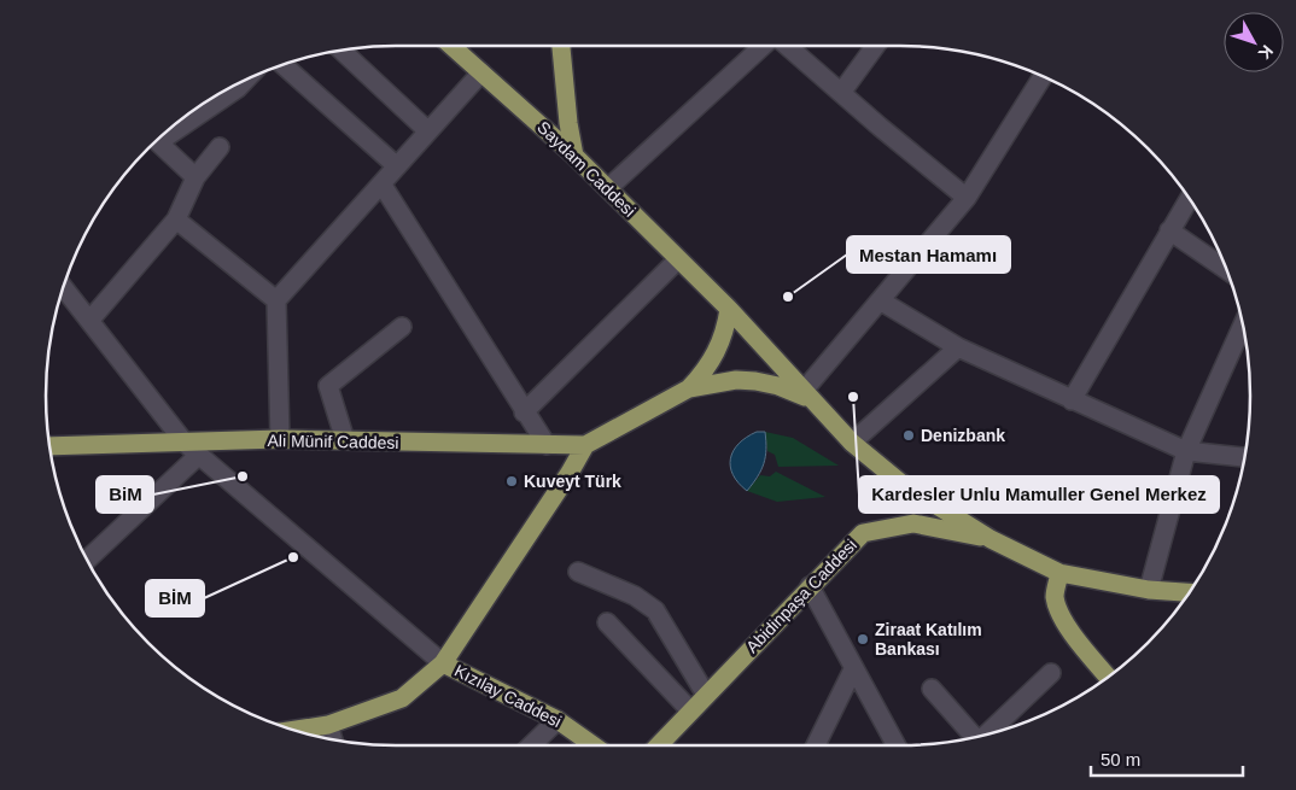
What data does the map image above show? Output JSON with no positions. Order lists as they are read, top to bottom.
{
  "streets": {
    "main road": [
      "Saydam Caddesi",
      "Ali Münif Caddesi",
      "Abidinpaşa Caddesi",
      "Kızılay Caddesi"
    ]
  },
  "crossings": [
    ["Saydam Caddesi", "Abidinpaşa Caddesi"]
  ],
  "places": [
    "Mestan Hamamı",
    "Kardesler Unlu Mamuller Genel Merkez",
    "Denizbank",
    "BiM",
    "Kuveyt Türk",
    "BİM",
    "Ziraat Katılım Bankası"
  ],
  "scale_bar": "50 m",
  "north": "bottom right"
}
